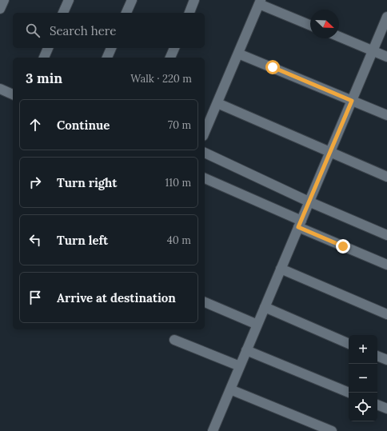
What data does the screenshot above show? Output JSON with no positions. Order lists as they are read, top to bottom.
{
  "north": "bottom right",
  "page": {
    "search": "Search here",
    "heading": ["3 min", "Walk · 220 m"],
    "list": [
      ["Continue", "70 m"],
      ["Turn right", "110 m"],
      ["Turn left", "40 m"],
      "Arrive at destination"
    ],
    "map_buttons": ["+", "−"]
  }
}
